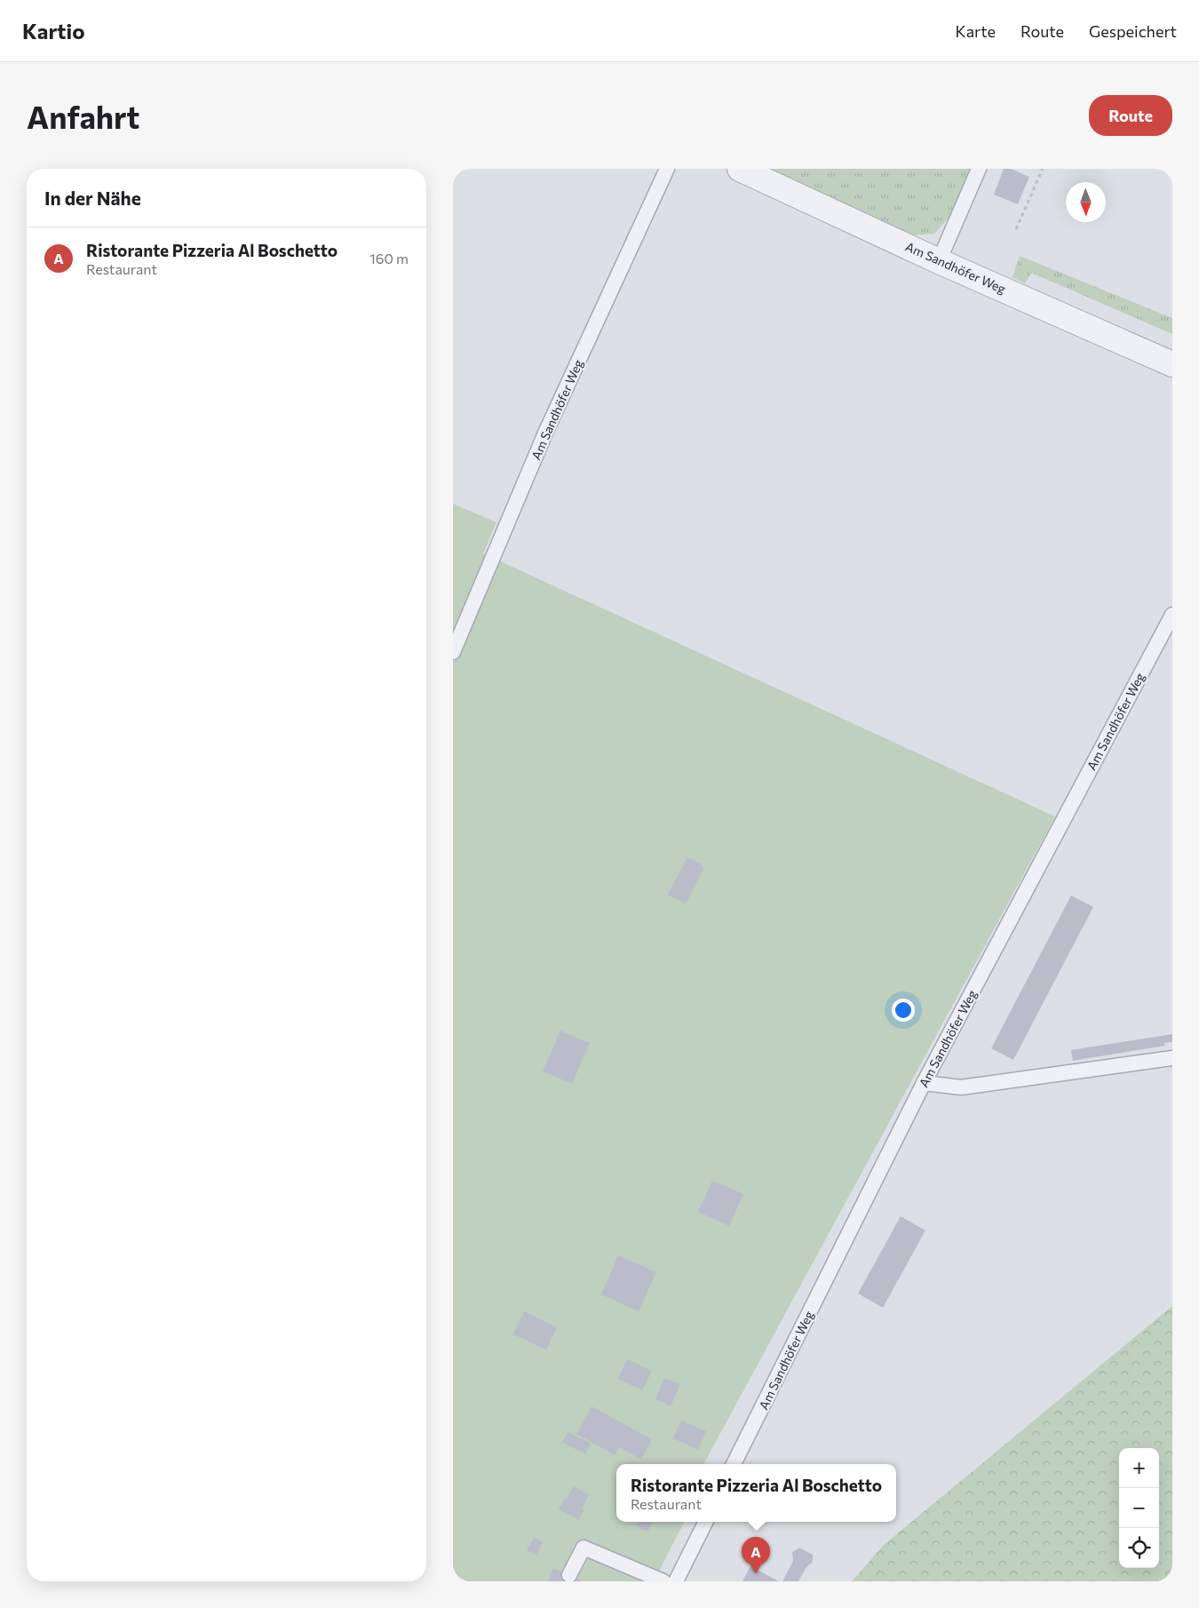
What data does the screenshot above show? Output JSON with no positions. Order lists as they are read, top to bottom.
{
  "streets": {
    "street": ["Am Sandhöfer Weg"]
  },
  "north": "bottom",
  "page": {
    "header": "Kartio",
    "nav": ["Karte", "Route", "Gespeichert"],
    "buttons": "Route",
    "title": "Anfahrt",
    "heading": "In der Nähe",
    "list": [
      {
        "mark": "A",
        "name": "Ristorante Pizzeria Al Boschetto",
        "note": "Restaurant",
        "value": "160 m"
      }
    ],
    "map_buttons": ["+", "−"],
    "popup": ["Ristorante Pizzeria Al Boschetto", "Restaurant"],
    "pins": "A"
  }
}
